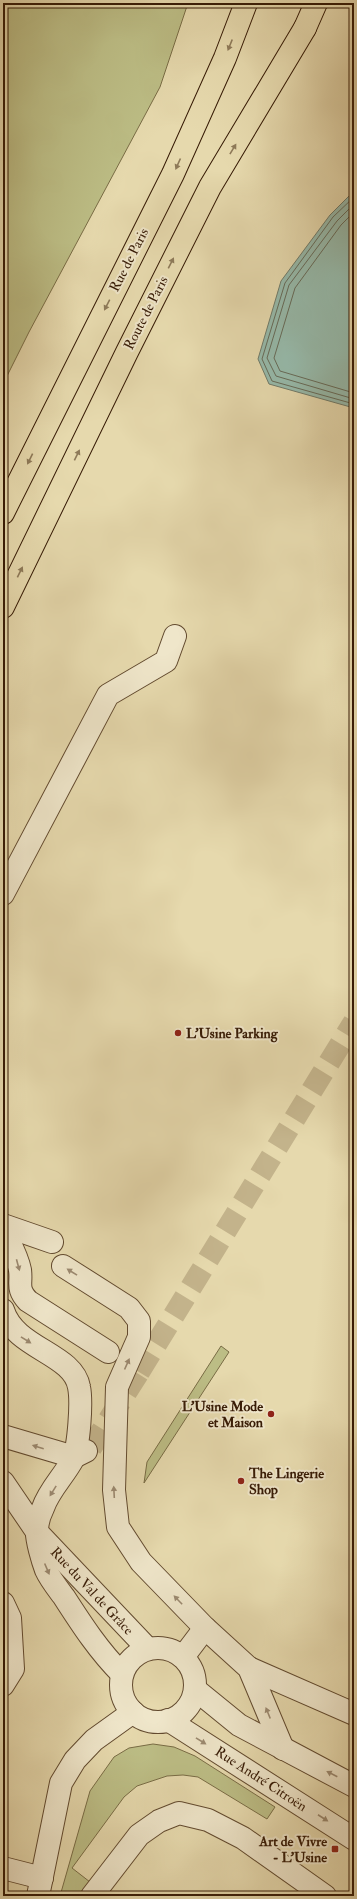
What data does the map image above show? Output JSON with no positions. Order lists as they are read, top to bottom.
{
  "streets": {
    "main road": ["Rue de Paris", "Route de Paris"],
    "street": ["Rue du Val de Grâce", "Rue André Citroën"]
  },
  "crossings": [
    ["Rue du Val de Grâce", "Rue André Citroën"]
  ],
  "one_way": ["Rue de Paris", "Route de Paris"],
  "places": {
    "other": ["L'Usine Parking", "L'Usine Mode et Maison", "The Lingerie Shop"],
    "transit": ["Art de Vivre - L'Usine"]
  }
}
